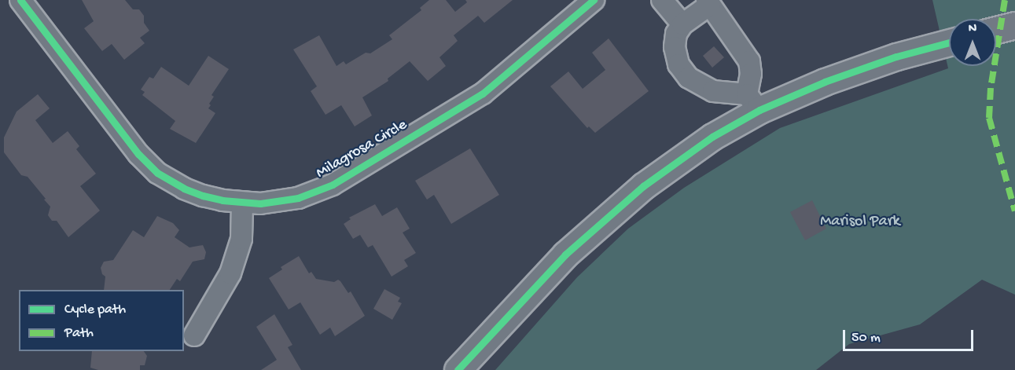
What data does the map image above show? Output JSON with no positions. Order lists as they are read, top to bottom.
{
  "streets": {
    "street": ["Milagrosa Circle"]
  },
  "parks": ["Marisol Park"],
  "legend": ["Cycle path", "Path"],
  "scale_bar": "50 m",
  "north": "top"
}
